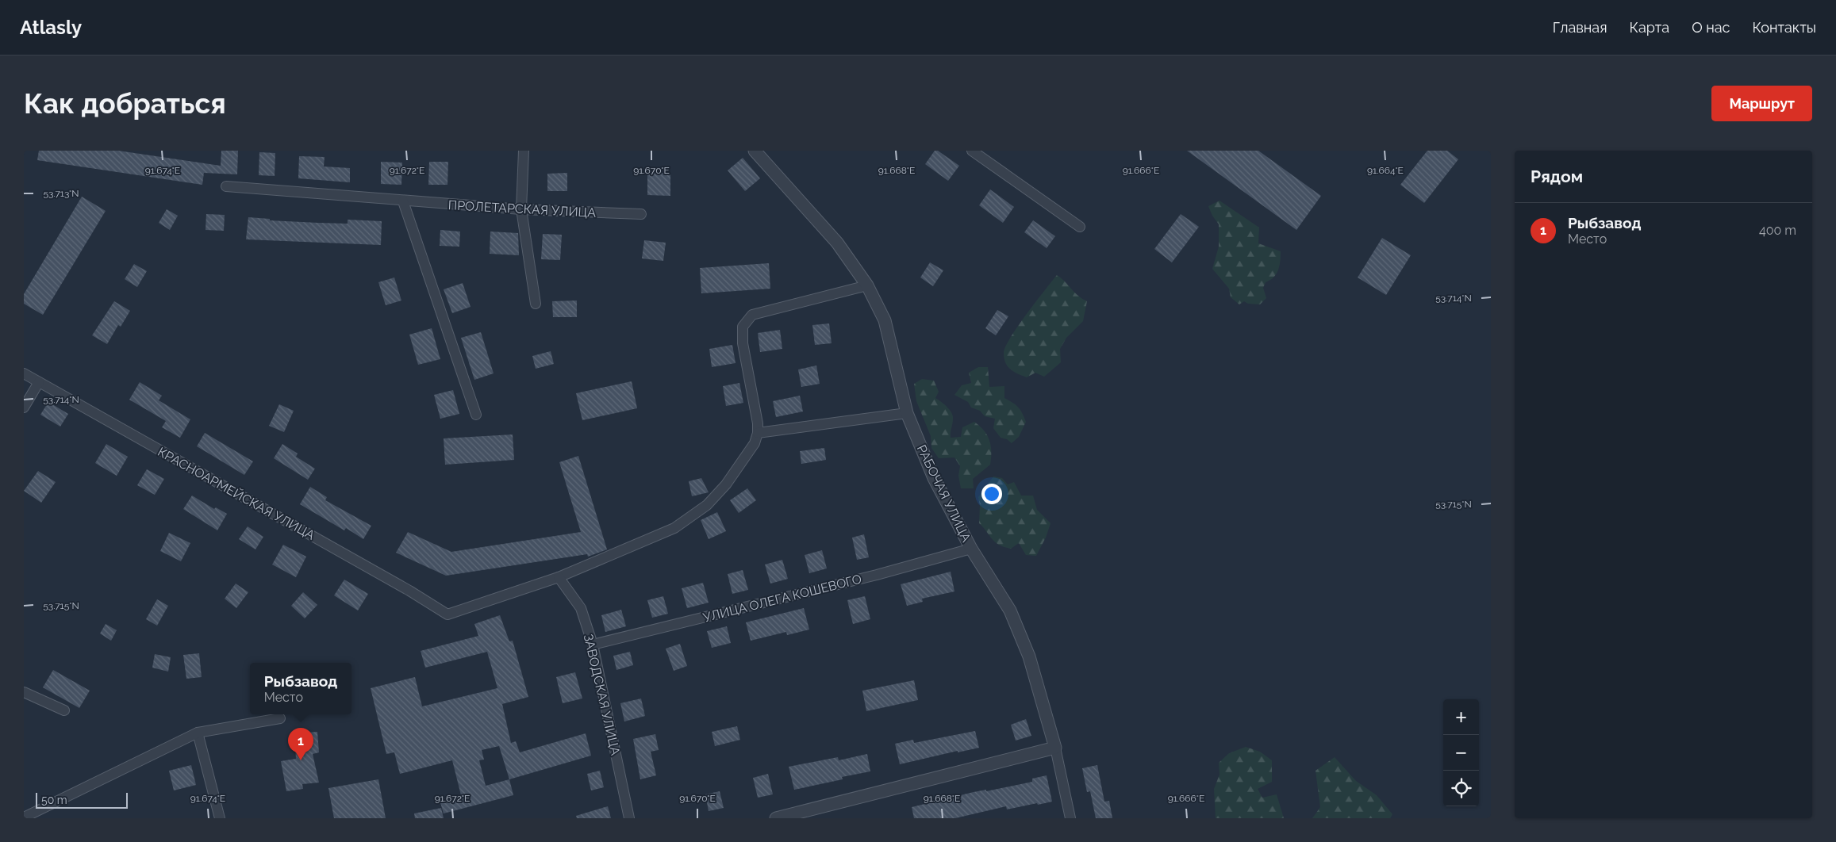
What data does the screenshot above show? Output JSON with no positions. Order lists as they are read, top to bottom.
{
  "streets": {
    "street": [
      "ПРОЛЕТАРСКАЯ УЛИЦА",
      "КРАСНОАРМЕЙСКАЯ УЛИЦА",
      "РАБОЧАЯ УЛИЦА",
      "УЛИЦА ОЛЕГА КОШЕВОГО",
      "ЗАВОДСКАЯ УЛИЦА"
    ]
  },
  "crossings": [
    ["КРАСНОАРМЕЙСКАЯ УЛИЦА", "ЗАВОДСКАЯ УЛИЦА"],
    ["РАБОЧАЯ УЛИЦА", "УЛИЦА ОЛЕГА КОШЕВОГО"],
    ["УЛИЦА ОЛЕГА КОШЕВОГО", "ЗАВОДСКАЯ УЛИЦА"]
  ],
  "scale_bar": "50 m",
  "page": {
    "header": "Atlasly",
    "nav": [
      "Главная",
      "Карта",
      "О нас",
      "Контакты"
    ],
    "buttons": "Маршрут",
    "title": "Как добраться",
    "heading": "Рядом",
    "list": [
      {
        "mark": "1",
        "name": "Рыбзавод",
        "note": "Место",
        "value": "400 m"
      }
    ],
    "popup": ["Рыбзавод", "Место"],
    "map_buttons": ["+", "−"],
    "pins": "1",
    "scale": "50 m"
  },
  "coordinates": [
    "91.674°E",
    "91.672°E",
    "91.670°E",
    "91.668°E",
    "91.666°E",
    "91.664°E",
    "53.713°N",
    "53.714°N",
    "53.715°N"
  ]
}
